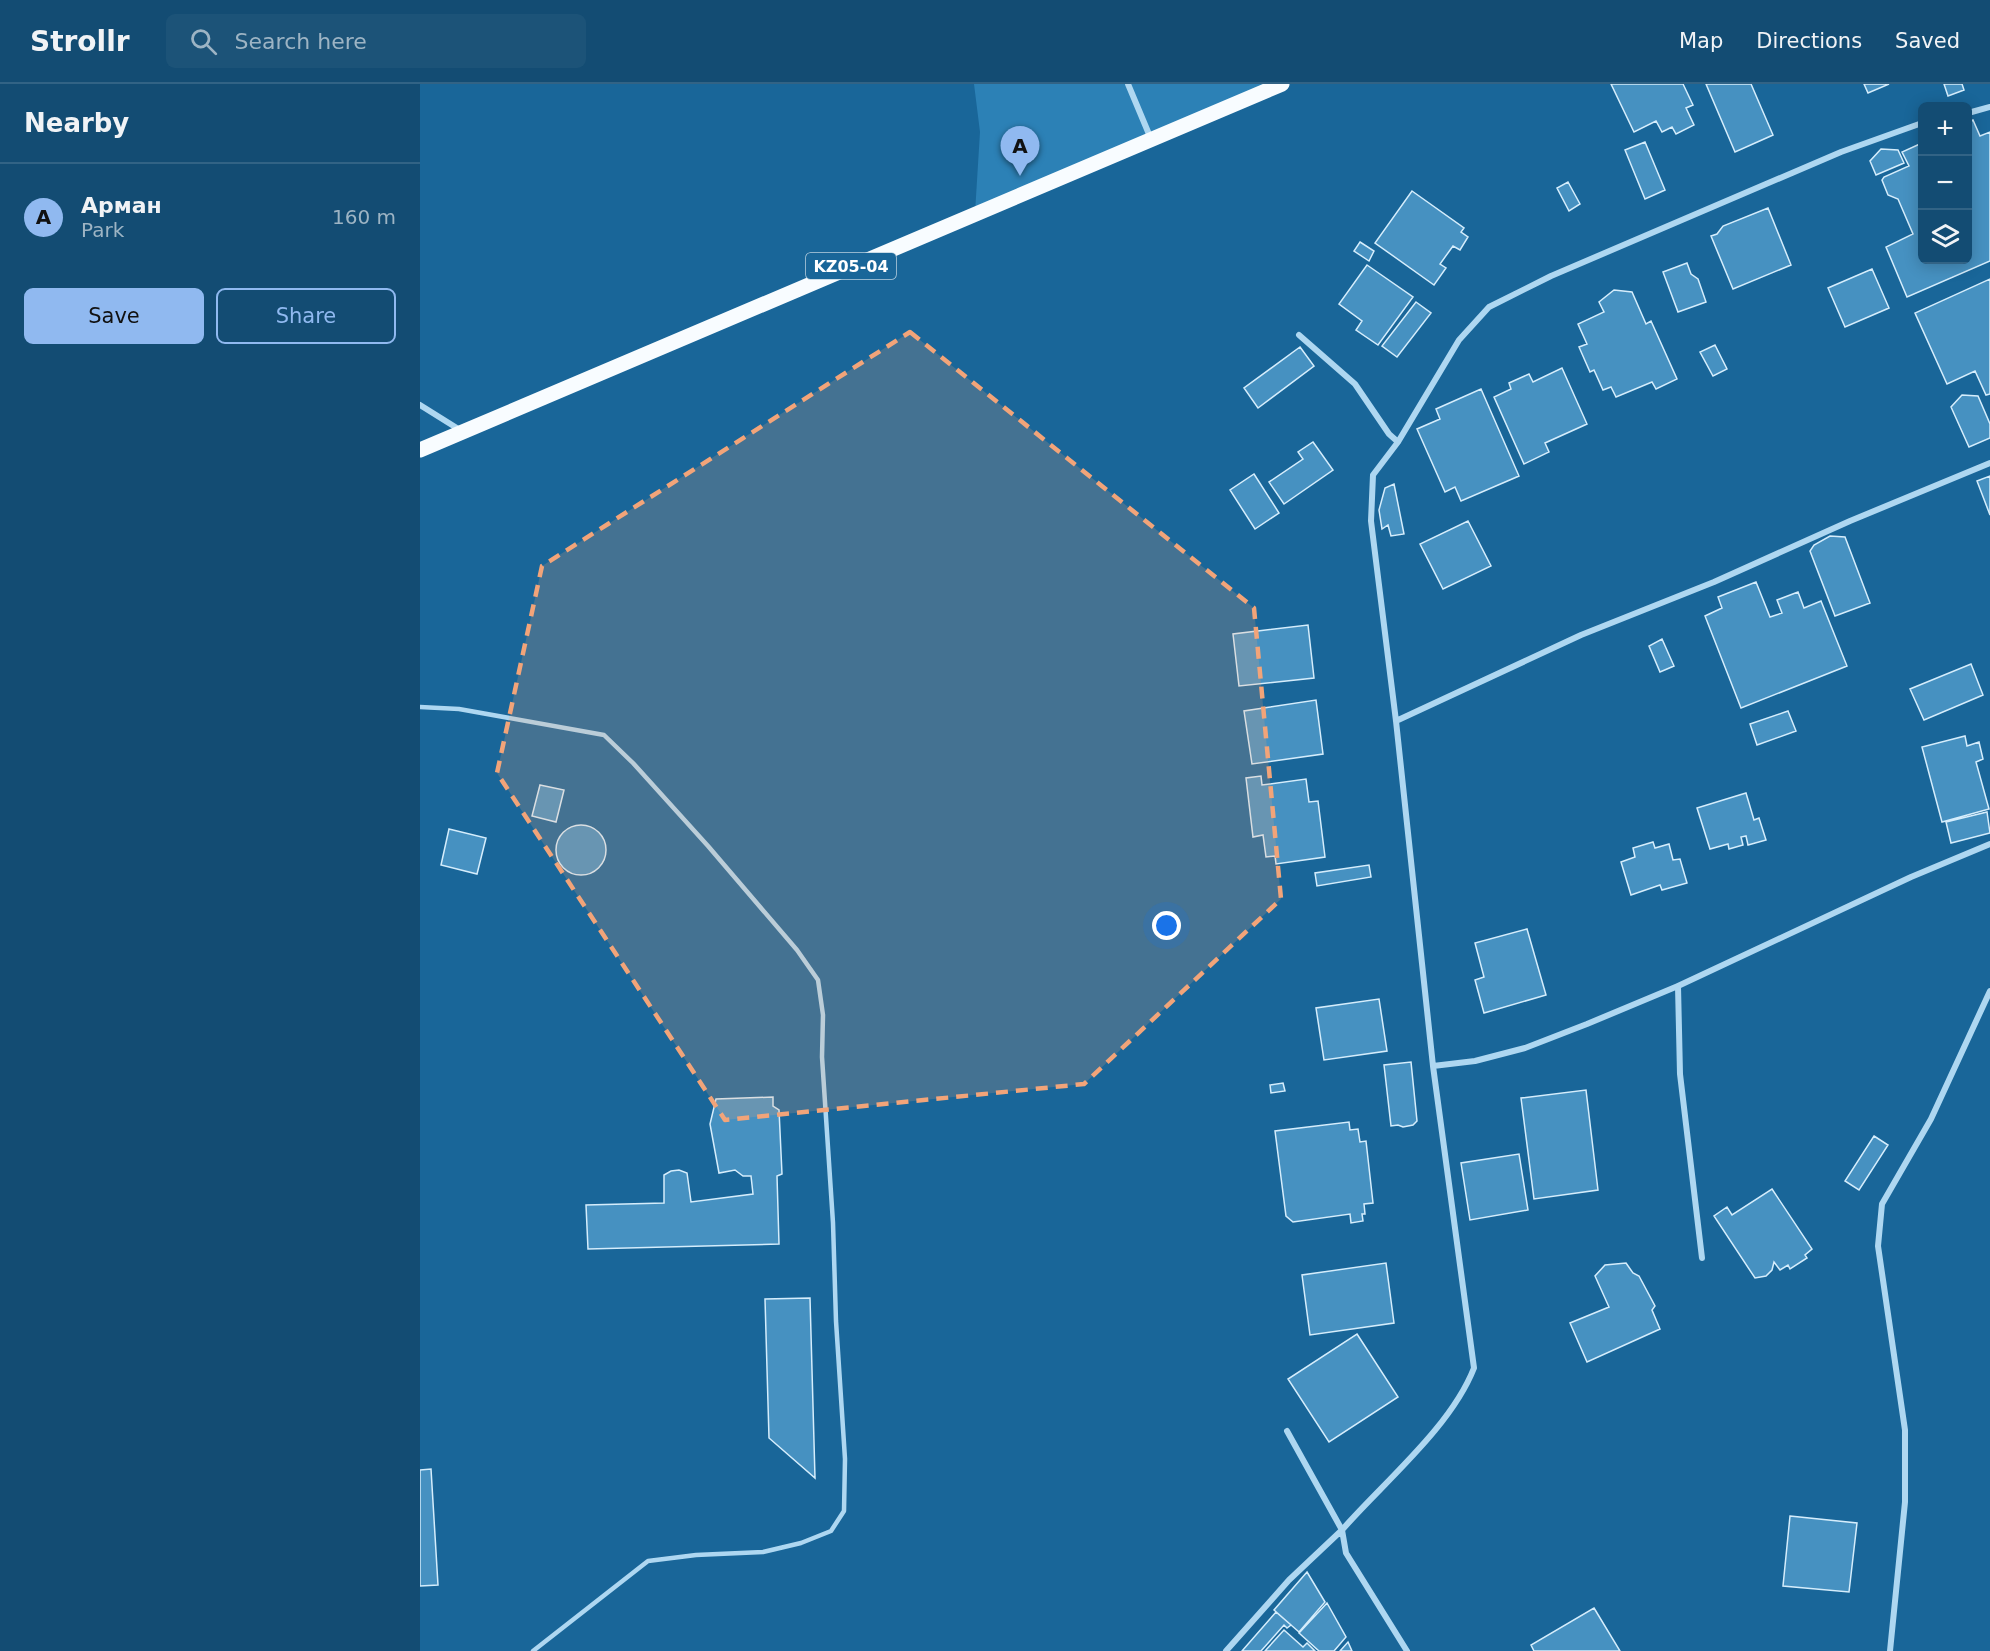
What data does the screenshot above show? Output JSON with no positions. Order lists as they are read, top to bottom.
{
  "streets": {
    "main road": ["KZ05-04"]
  },
  "page": {
    "header": "Strollr",
    "search": "Search here",
    "nav": ["Map", "Directions", "Saved"],
    "heading": "Nearby",
    "map_buttons": ["+", "−"],
    "pins": "A",
    "list": [
      {
        "mark": "A",
        "name": "Арман",
        "note": "Park",
        "value": "160 m"
      }
    ],
    "buttons": ["Save", "Share"]
  }
}
